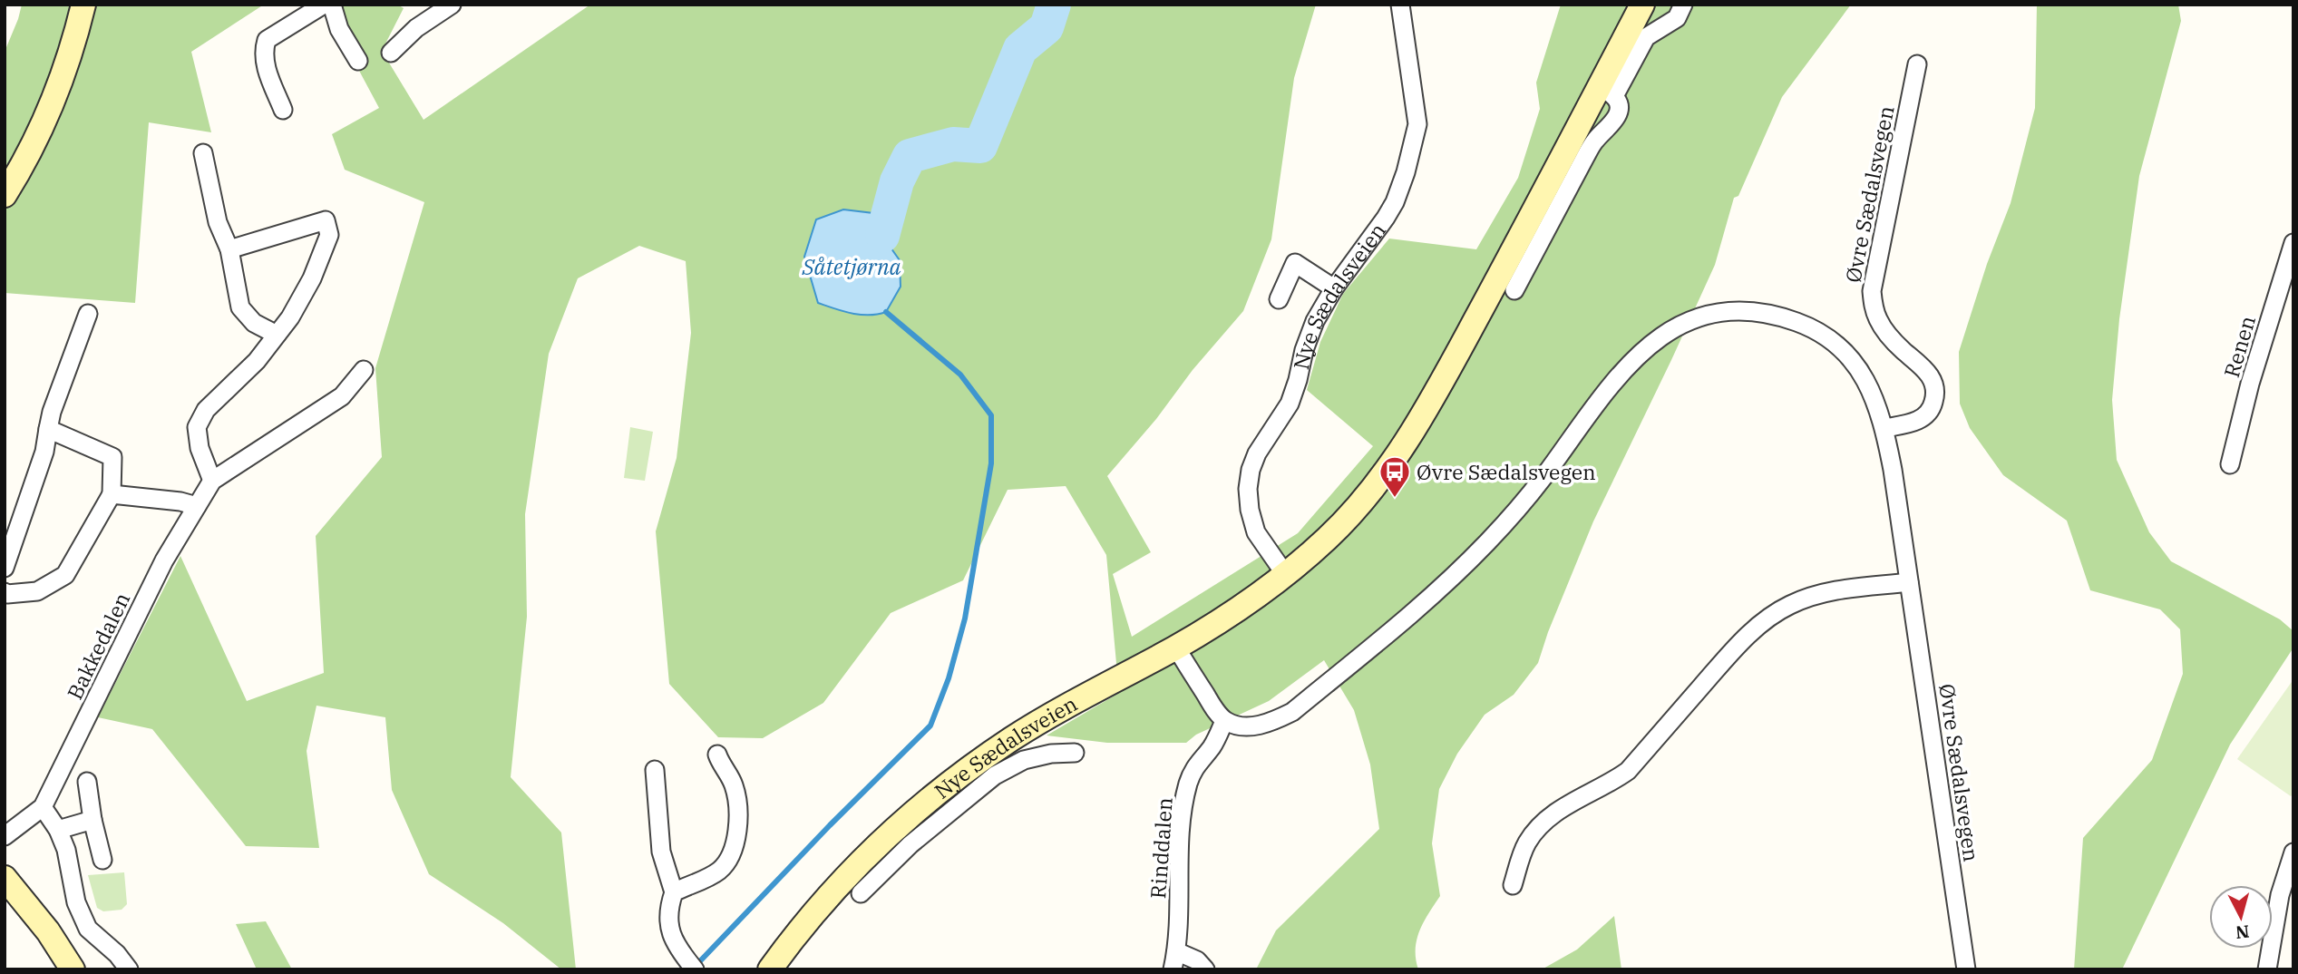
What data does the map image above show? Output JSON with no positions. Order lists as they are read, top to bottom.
{
  "streets": {
    "main road": ["Nye Sædalsveien"],
    "street": [
      "Øvre Sædalsvegen",
      "Renen",
      "Bakkedalen",
      "Rinddalen"
    ]
  },
  "crossings": [
    ["Øvre Sædalsvegen", "Rinddalen"]
  ],
  "water": ["Såtetjørna"],
  "places": {
    "bus stop": ["Øvre Sædalsvegen"]
  },
  "north": "bottom"
}
